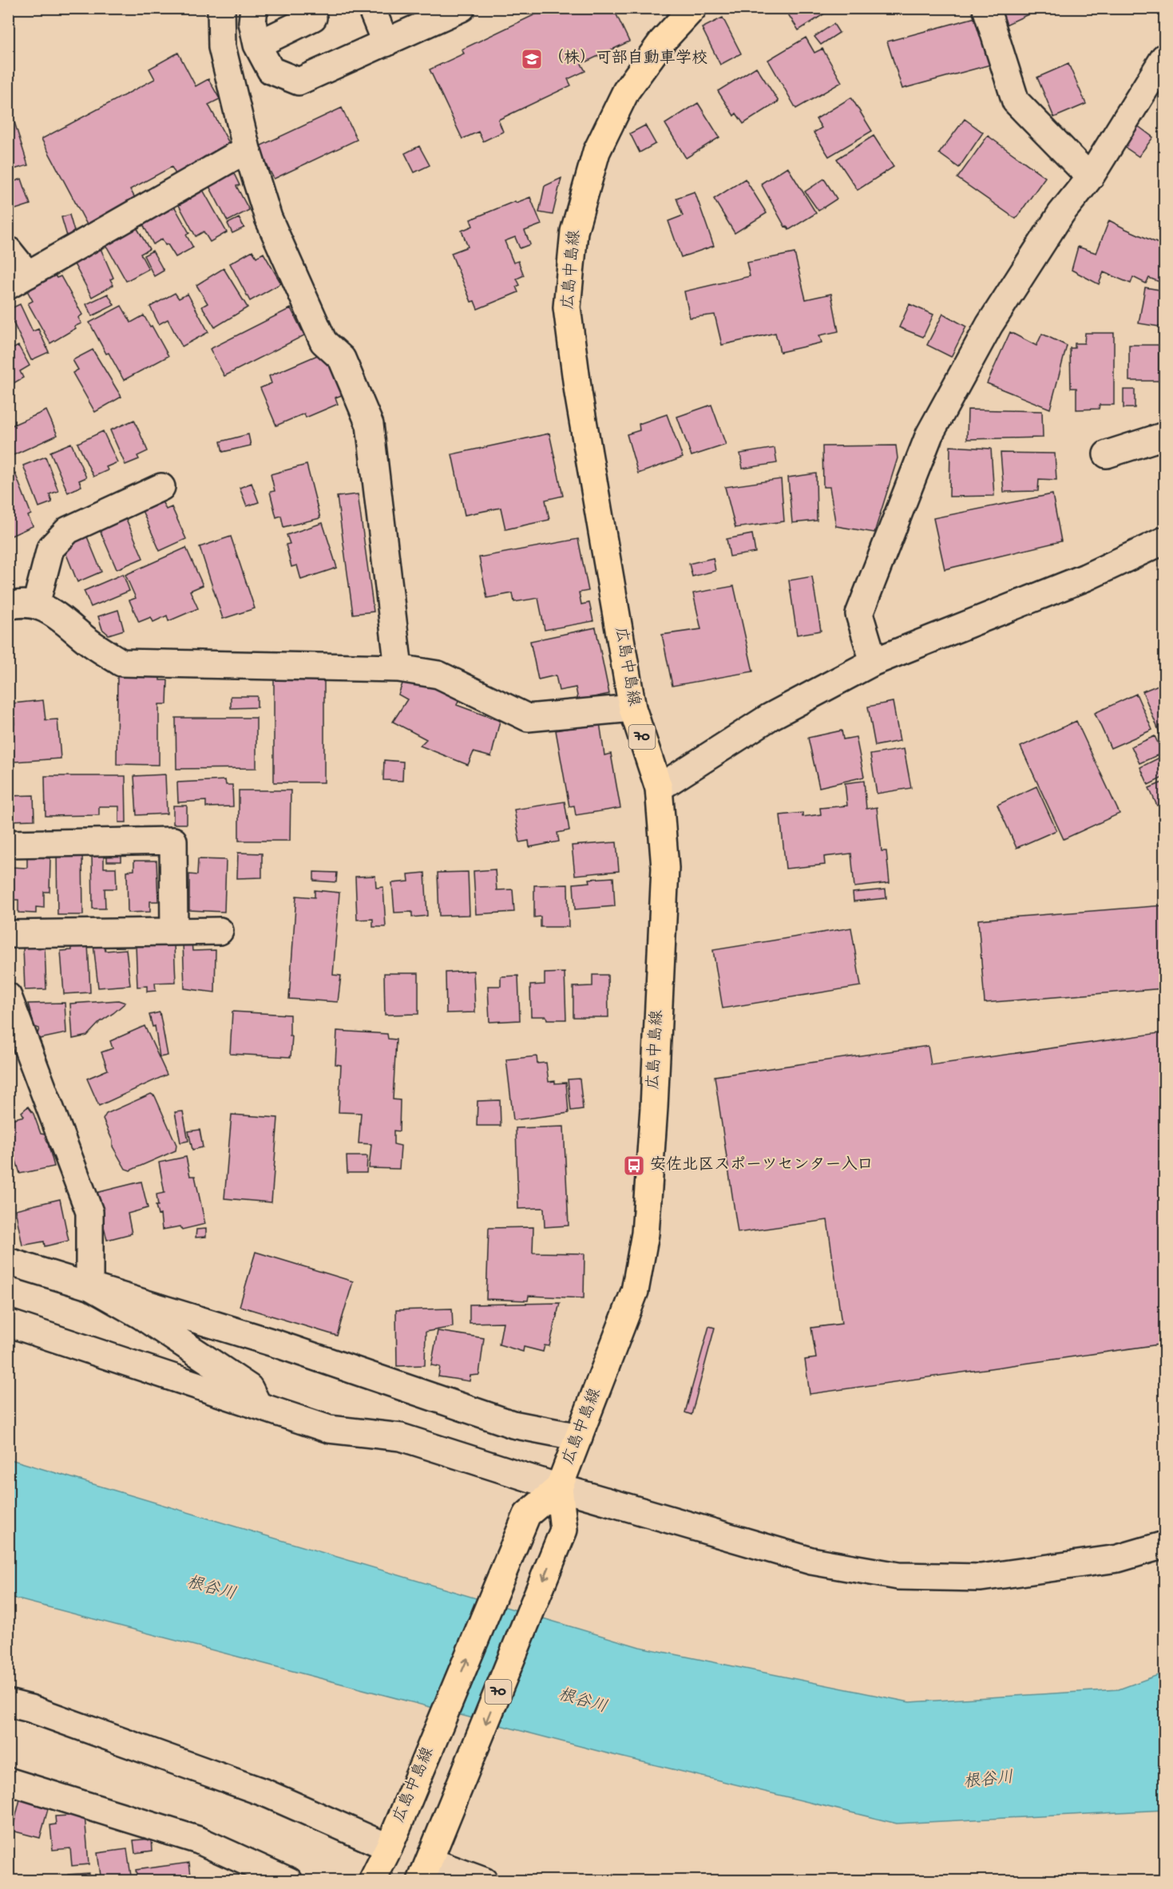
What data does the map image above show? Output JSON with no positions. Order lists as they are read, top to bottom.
{
  "streets": {
    "main road": ["広島中島線", "70"]
  },
  "water": ["根谷川"],
  "places": {
    "school or university": ["（株）可部自動車学校"],
    "bus stop": ["安佐北区スポーツセンター入口"]
  }
}
